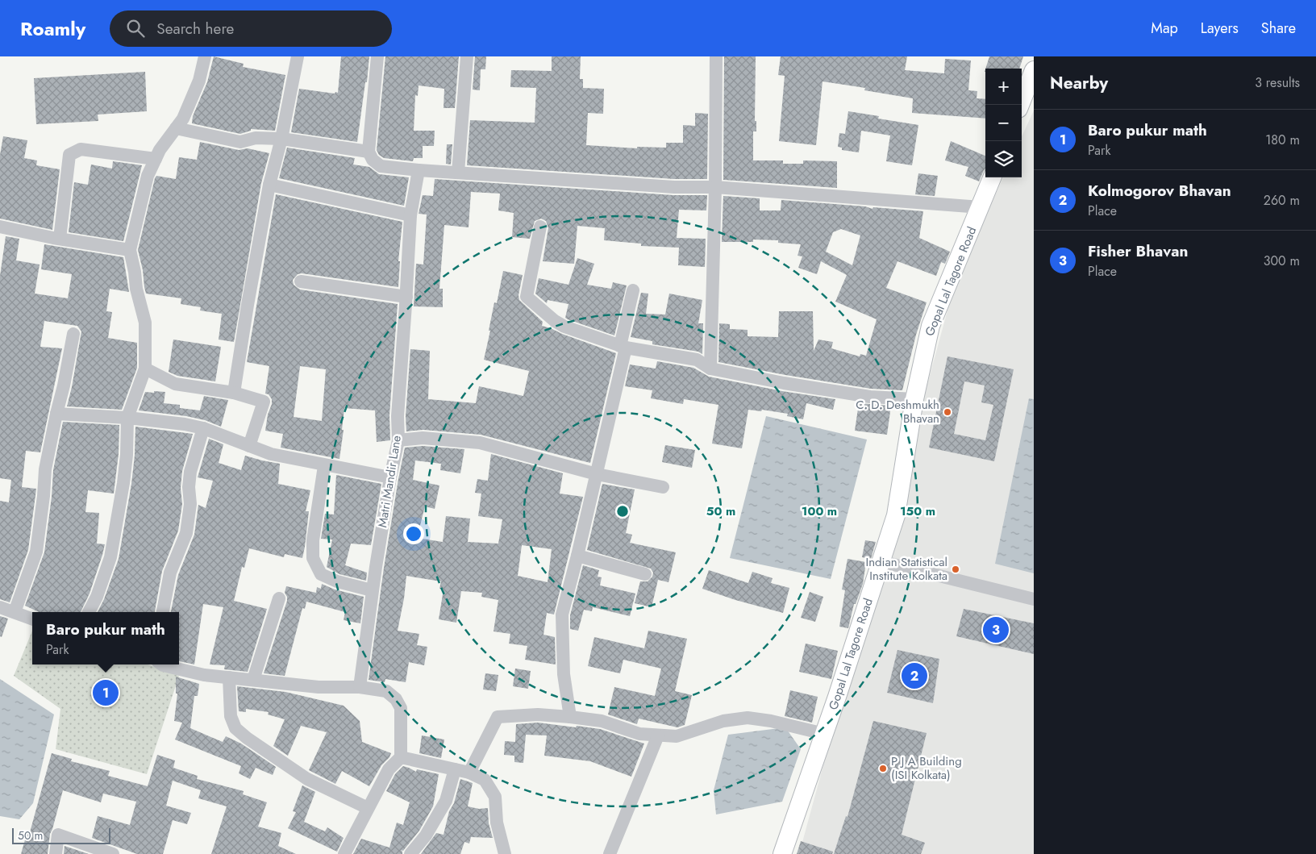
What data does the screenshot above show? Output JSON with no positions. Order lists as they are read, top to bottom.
{
  "streets": {
    "street": ["Gopal Lal Tagore Road", "Matri Mandir Lane"]
  },
  "places": ["C. D. Deshmukh Bhavan", "Indian Statistical Institute Kolkata", "P J A Building (ISI Kolkata)"],
  "scale_bar": "50 m",
  "page": {
    "header": "Roamly",
    "search": "Search here",
    "nav": ["Map", "Layers", "Share"],
    "heading": ["Nearby", "3 results"],
    "map_buttons": ["+", "−"],
    "list": [
      {
        "mark": "1",
        "name": "Baro pukur math",
        "note": "Park",
        "value": "180 m"
      },
      {
        "mark": "2",
        "name": "Kolmogorov Bhavan",
        "note": "Place",
        "value": "260 m"
      },
      {
        "mark": "3",
        "name": "Fisher Bhavan",
        "note": "Place",
        "value": "300 m"
      }
    ],
    "popup": ["Baro pukur math", "Park"],
    "pins": ["3", "2", "1"],
    "scale": "50 m"
  },
  "rings": ["50 m", "100 m", "150 m"]
}
